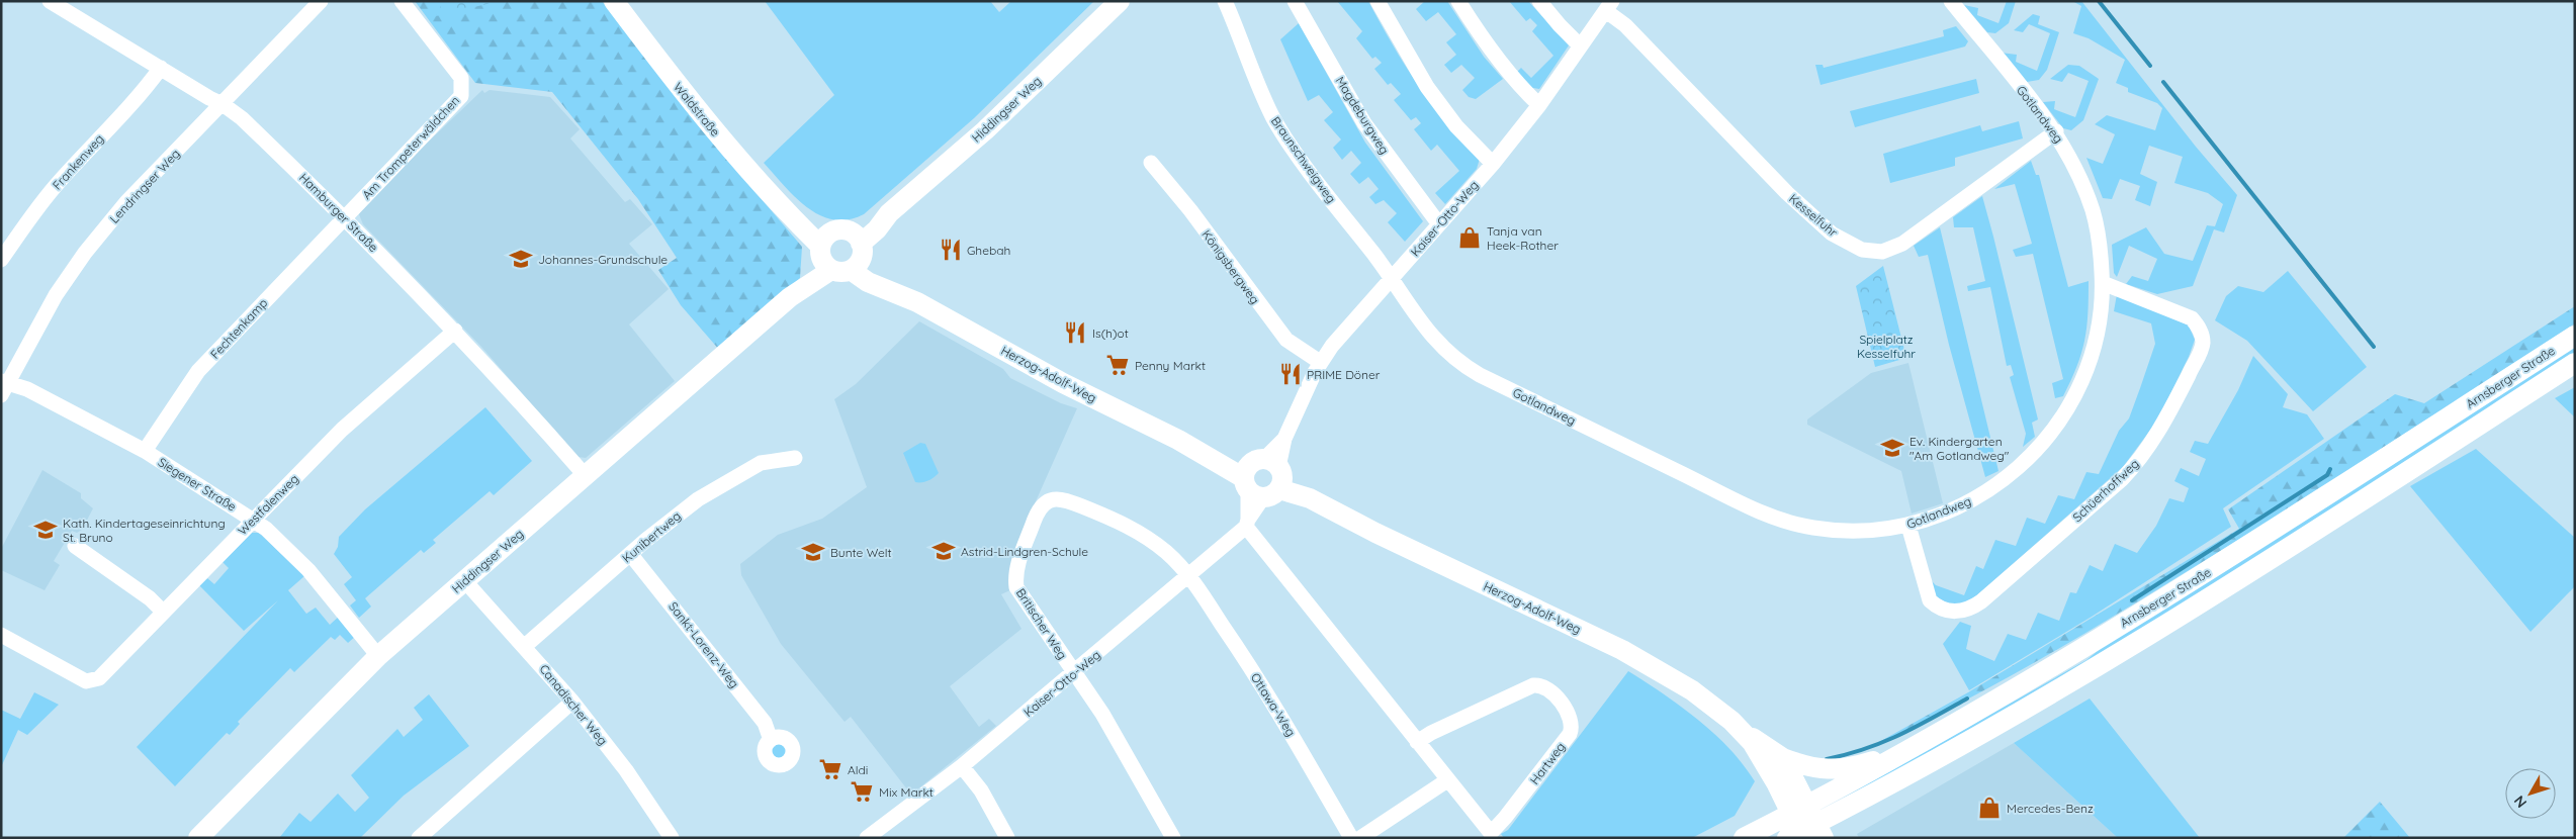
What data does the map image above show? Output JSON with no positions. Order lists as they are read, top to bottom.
{
  "streets": {
    "main road": [
      "Waldstraße",
      "Hiddingser Weg",
      "Herzog-Adolf-Weg",
      "Arnsberger Straße"
    ],
    "street": [
      "Gotlandweg",
      "Magdeburgweg",
      "Am Trompeterwäldchen",
      "Braunschweigweg",
      "Frankenweg",
      "Lendringser Weg",
      "Hamburger Straße",
      "Kesselfuhr",
      "Kaiser-Otto-Weg",
      "Königsbergweg",
      "Fechtenkamp",
      "Siegener Straße",
      "Schüerhoffweg",
      "Westfalenweg",
      "Kunibertweg",
      "Britischer Weg",
      "Sankt-Lorenz-Weg",
      "Canadischer Weg",
      "Ottawa-Weg",
      "Hartweg"
    ]
  },
  "crossings": [
    ["Waldstraße", "Hiddingser Weg"],
    ["Waldstraße", "Herzog-Adolf-Weg"],
    ["Hiddingser Weg", "Hamburger Straße"],
    ["Hiddingser Weg", "Herzog-Adolf-Weg"],
    ["Hiddingser Weg", "Siegener Straße"],
    ["Hiddingser Weg", "Canadischer Weg"],
    ["Gotlandweg", "Braunschweigweg"],
    ["Gotlandweg", "Kesselfuhr"],
    ["Gotlandweg", "Kaiser-Otto-Weg"],
    ["Gotlandweg", "Schüerhoffweg"],
    ["Magdeburgweg", "Kaiser-Otto-Weg"],
    ["Am Trompeterwäldchen", "Hamburger Straße"],
    ["Am Trompeterwäldchen", "Fechtenkamp"],
    ["Braunschweigweg", "Kaiser-Otto-Weg"],
    ["Frankenweg", "Hamburger Straße"],
    ["Lendringser Weg", "Hamburger Straße"],
    ["Lendringser Weg", "Siegener Straße"],
    ["Hamburger Straße", "Fechtenkamp"],
    ["Hamburger Straße", "Westfalenweg"],
    ["Kesselfuhr", "Kaiser-Otto-Weg"],
    ["Kaiser-Otto-Weg", "Königsbergweg"],
    ["Kaiser-Otto-Weg", "Herzog-Adolf-Weg"],
    ["Kaiser-Otto-Weg", "Britischer Weg"],
    ["Kaiser-Otto-Weg", "Ottawa-Weg"],
    ["Kaiser-Otto-Weg", "Hartweg"],
    ["Fechtenkamp", "Siegener Straße"],
    ["Herzog-Adolf-Weg", "Arnsberger Straße"],
    ["Siegener Straße", "Westfalenweg"],
    ["Kunibertweg", "Sankt-Lorenz-Weg"],
    ["Kunibertweg", "Canadischer Weg"],
    ["Britischer Weg", "Ottawa-Weg"]
  ],
  "parks": ["Spielplatz Kesselfuhr"],
  "places": {
    "shop": ["Tanja van Heek-Rother", "Mercedes-Benz"],
    "restaurant": ["Ghebah", "Is(h)ot", "PRIME Döner"],
    "school or university": [
      "Johannes-Grundschule",
      "Ev. Kindergarten \"Am Gotlandweg\"",
      "Kath. Kindertageseinrichtung St. Bruno",
      "Astrid-Lindgren-Schule",
      "Bunte Welt"
    ],
    "supermarket": ["Penny Markt", "Aldi", "Mix Markt"]
  },
  "north": "bottom left"
}
